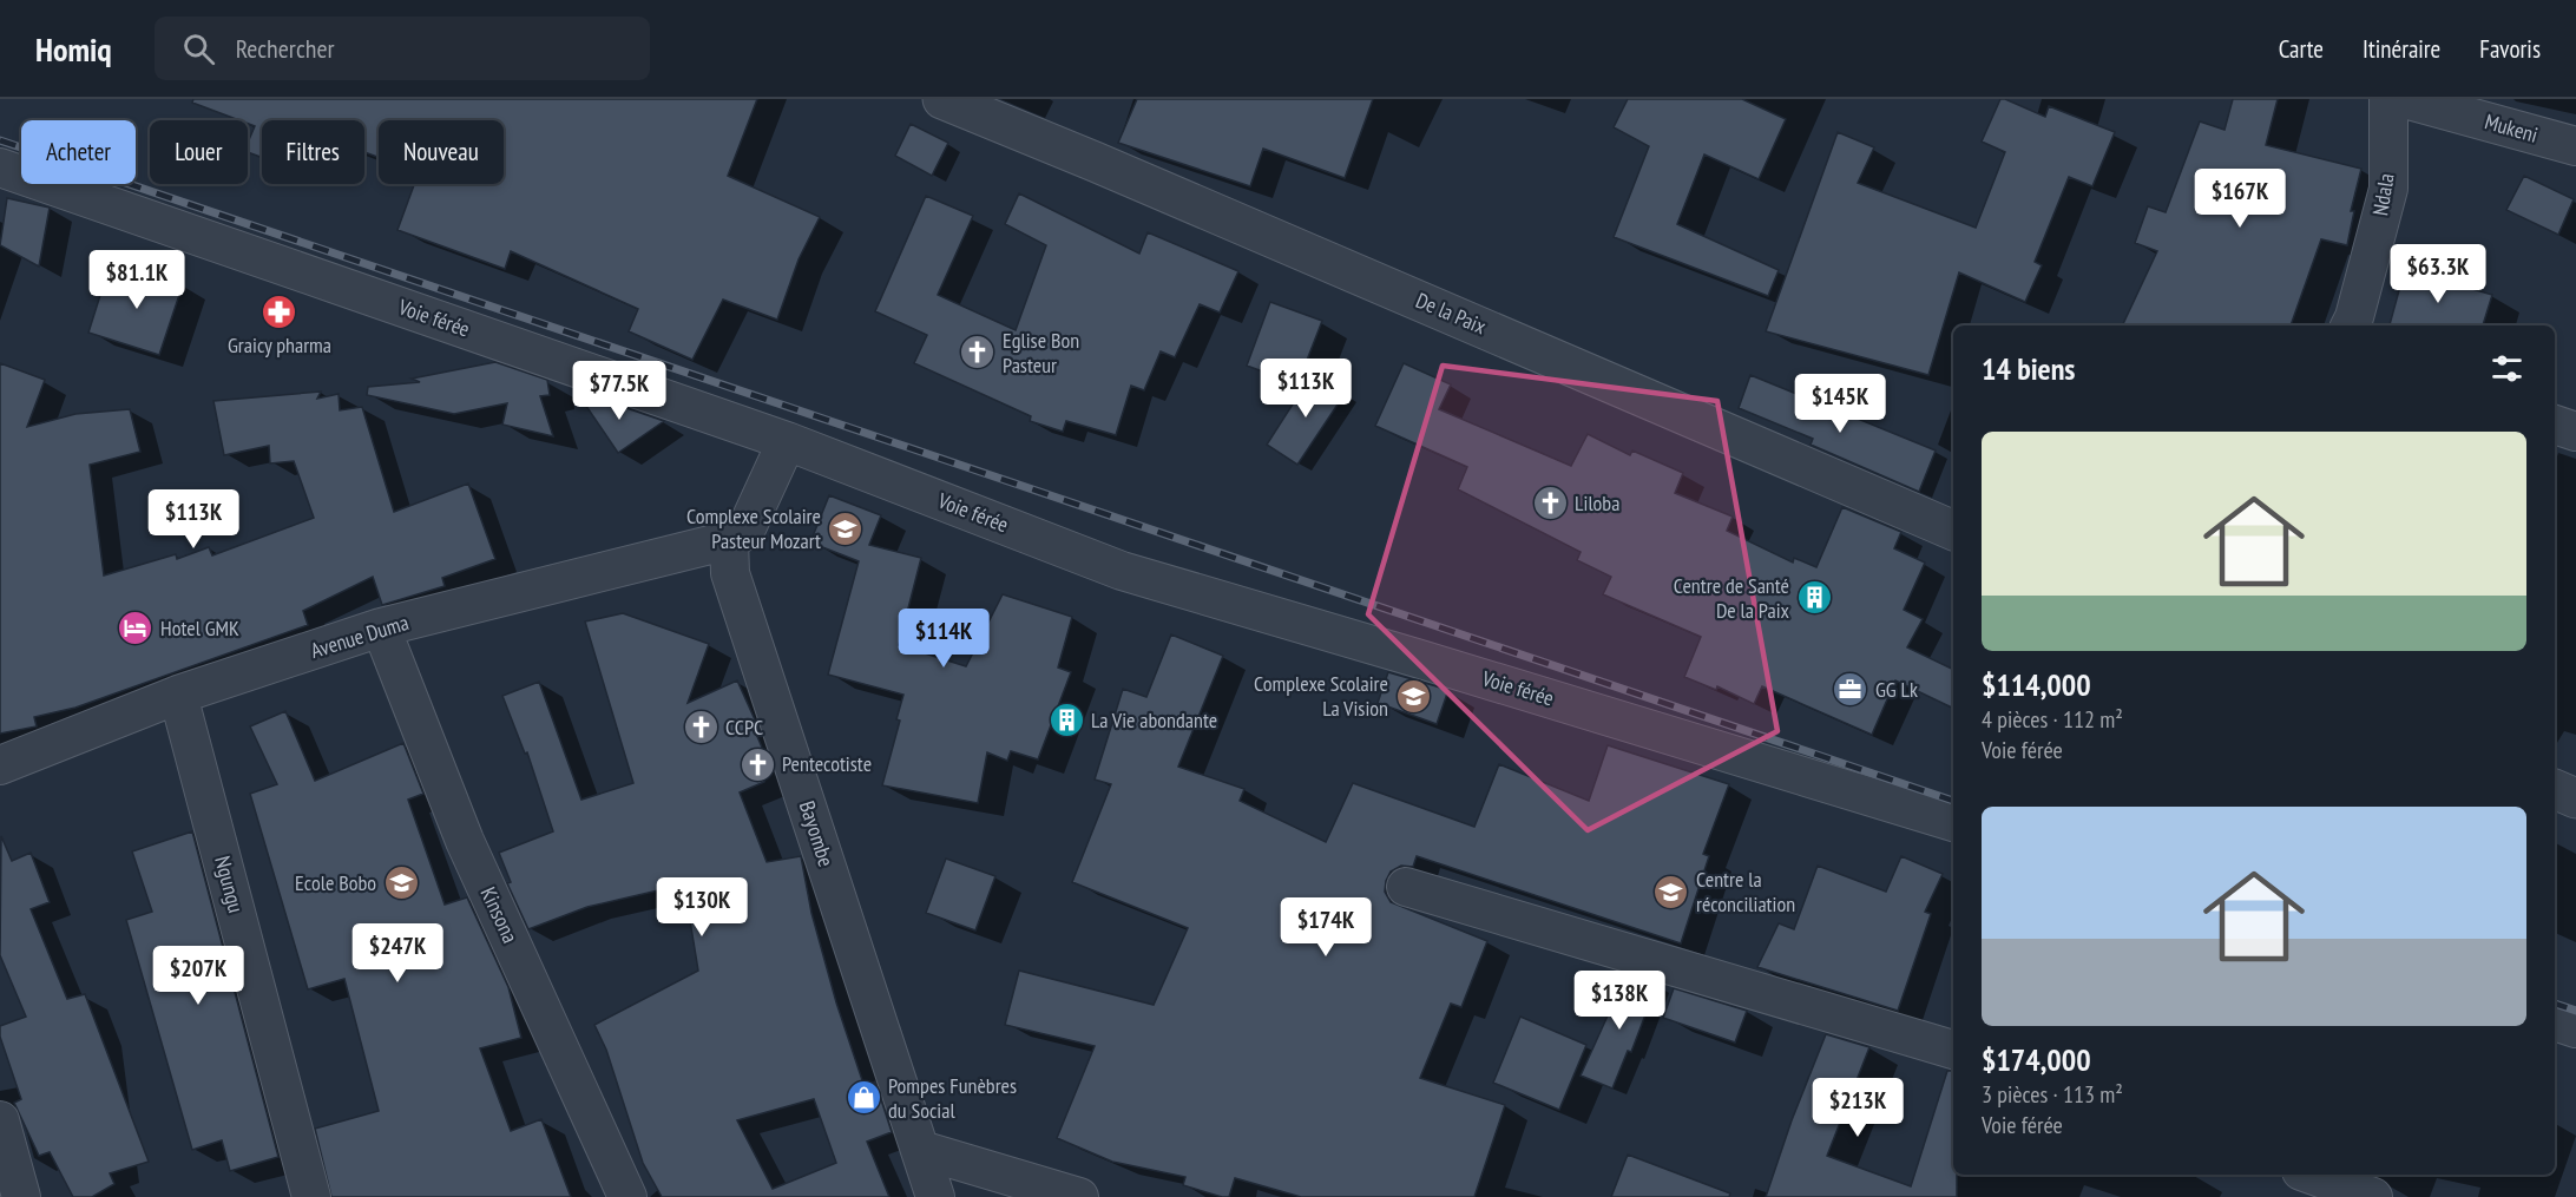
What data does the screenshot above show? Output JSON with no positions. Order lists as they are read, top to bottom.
{
  "streets": {
    "street": [
      "Mukeni",
      "Ndala",
      "De la Paix",
      "Voie férée",
      "Avenue Duma",
      "Bayombe",
      "Ngungu",
      "Kinsona"
    ]
  },
  "crossings": [
    ["Avenue Duma", "Bayombe"],
    ["Avenue Duma", "Ngungu"],
    ["Avenue Duma", "Kinsona"]
  ],
  "places": {
    "pharmacy": ["Graicy pharma"],
    "church": [
      "Eglise Bon Pasteur",
      "Liloba",
      "CCPC",
      "Pentecotiste"
    ],
    "school or university": [
      "Complexe Scolaire Pasteur Mozart",
      "Complexe Scolaire La Vision",
      "Ecole Bobo",
      "Centre la réconciliation"
    ],
    "building": ["Centre de Santé De la Paix", "La Vie abondante"],
    "hotel": ["Hotel GMK"],
    "office": ["GG Lk"],
    "shop": ["Pompes Funèbres du Social"]
  },
  "page": {
    "header": "Homiq",
    "search": "Rechercher",
    "nav": ["Carte", "Itinéraire", "Favoris"],
    "chip": [
      "Acheter",
      "Louer",
      "Filtres",
      "Nouveau"
    ],
    "price": [
      "$167K",
      "$63.3K",
      "$81.1K",
      "$113K",
      "$77.5K",
      "$145K",
      "$113K",
      "$114K",
      "$130K",
      "$174K",
      "$247K",
      "$207K",
      "$138K",
      "$213K"
    ],
    "heading": "14 biens",
    "list": [
      {
        "name": "$114,000",
        "note": "4 pièces · 112 m² · Voie férée"
      },
      {
        "name": "$174,000",
        "note": "3 pièces · 113 m² · Voie férée"
      }
    ]
  }
}
